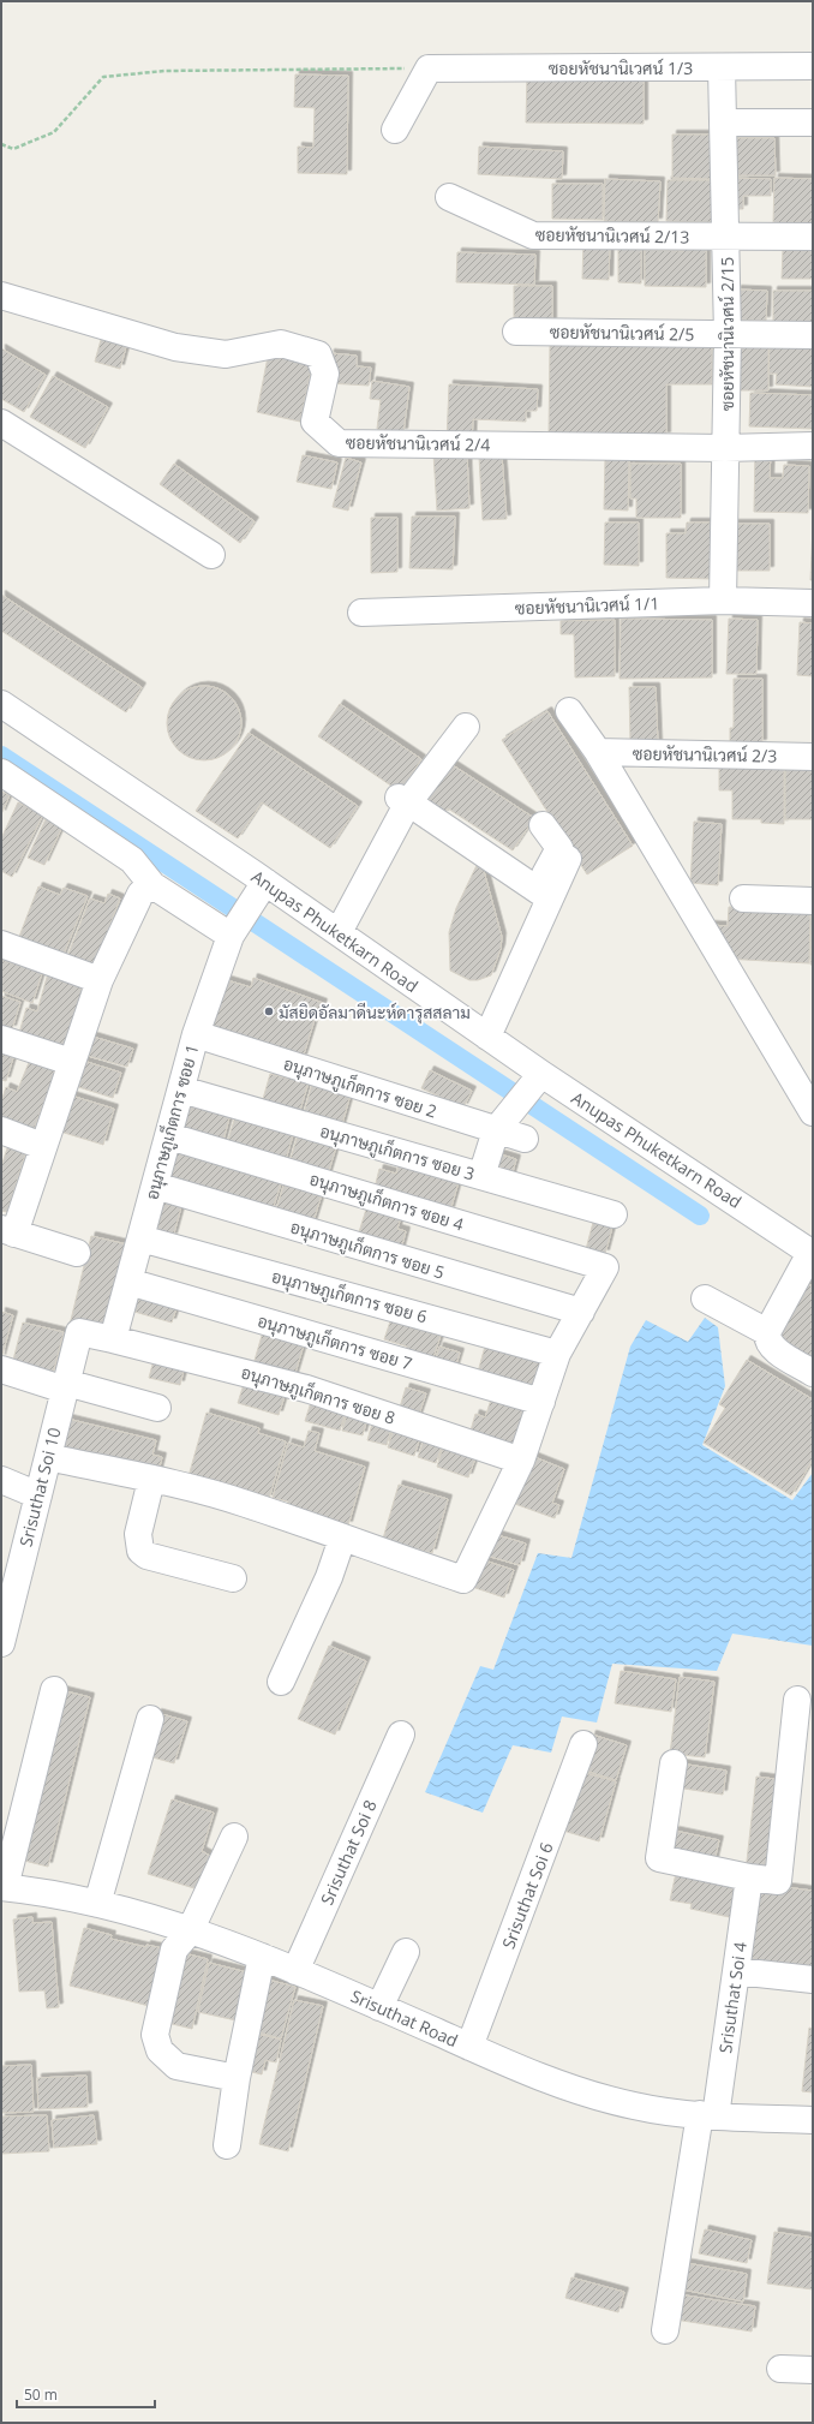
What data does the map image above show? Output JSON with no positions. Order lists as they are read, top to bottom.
{
  "streets": {
    "street": [
      "ซอยหัชนานิเวศน์ 1/3",
      "ซอยหัชนานิเวศน์ 2/13",
      "ซอยหัชนานิเวศน์ 2/5",
      "ซอยหัชนานิเวศน์ 2/15",
      "ซอยหัชนานิเวศน์ 2/4",
      "ซอยหัชนานิเวศน์ 1/1",
      "ซอยหัชนานิเวศน์ 2/3",
      "Anupas Phuketkarn Road",
      "อนุภาษภูเก็ตการ ซอย 2",
      "อนุภาษภูเก็ตการ ซอย 1",
      "อนุภาษภูเก็ตการ ซอย 3",
      "อนุภาษภูเก็ตการ ซอย 4",
      "อนุภาษภูเก็ตการ ซอย 5",
      "อนุภาษภูเก็ตการ ซอย 6",
      "อนุภาษภูเก็ตการ ซอย 7",
      "อนุภาษภูเก็ตการ ซอย 8",
      "Srisuthat Soi 10",
      "Srisuthat Soi 8",
      "Srisuthat Soi 6",
      "Srisuthat Soi 4",
      "Srisuthat Road"
    ]
  },
  "crossings": [
    ["ซอยหัชนานิเวศน์ 1/3", "ซอยหัชนานิเวศน์ 2/15"],
    ["ซอยหัชนานิเวศน์ 2/13", "ซอยหัชนานิเวศน์ 2/15"],
    ["ซอยหัชนานิเวศน์ 2/5", "ซอยหัชนานิเวศน์ 2/15"],
    ["ซอยหัชนานิเวศน์ 2/15", "ซอยหัชนานิเวศน์ 2/4"],
    ["ซอยหัชนานิเวศน์ 2/15", "ซอยหัชนานิเวศน์ 1/1"],
    ["Anupas Phuketkarn Road", "อนุภาษภูเก็ตการ ซอย 1"],
    ["อนุภาษภูเก็ตการ ซอย 2", "อนุภาษภูเก็ตการ ซอย 1"],
    ["อนุภาษภูเก็ตการ ซอย 1", "อนุภาษภูเก็ตการ ซอย 3"],
    ["อนุภาษภูเก็ตการ ซอย 1", "อนุภาษภูเก็ตการ ซอย 4"],
    ["อนุภาษภูเก็ตการ ซอย 1", "อนุภาษภูเก็ตการ ซอย 5"],
    ["อนุภาษภูเก็ตการ ซอย 1", "อนุภาษภูเก็ตการ ซอย 6"],
    ["อนุภาษภูเก็ตการ ซอย 1", "อนุภาษภูเก็ตการ ซอย 7"],
    ["อนุภาษภูเก็ตการ ซอย 1", "อนุภาษภูเก็ตการ ซอย 8"],
    ["อนุภาษภูเก็ตการ ซอย 1", "Srisuthat Soi 10"],
    ["อนุภาษภูเก็ตการ ซอย 4", "อนุภาษภูเก็ตการ ซอย 5"],
    ["อนุภาษภูเก็ตการ ซอย 8", "Srisuthat Soi 10"],
    ["Srisuthat Soi 8", "Srisuthat Road"],
    ["Srisuthat Soi 6", "Srisuthat Road"],
    ["Srisuthat Soi 4", "Srisuthat Road"]
  ],
  "places": ["มัสยิดอัลมาดีนะห์ดารุสสลาม"],
  "scale_bar": "50 m"
}
